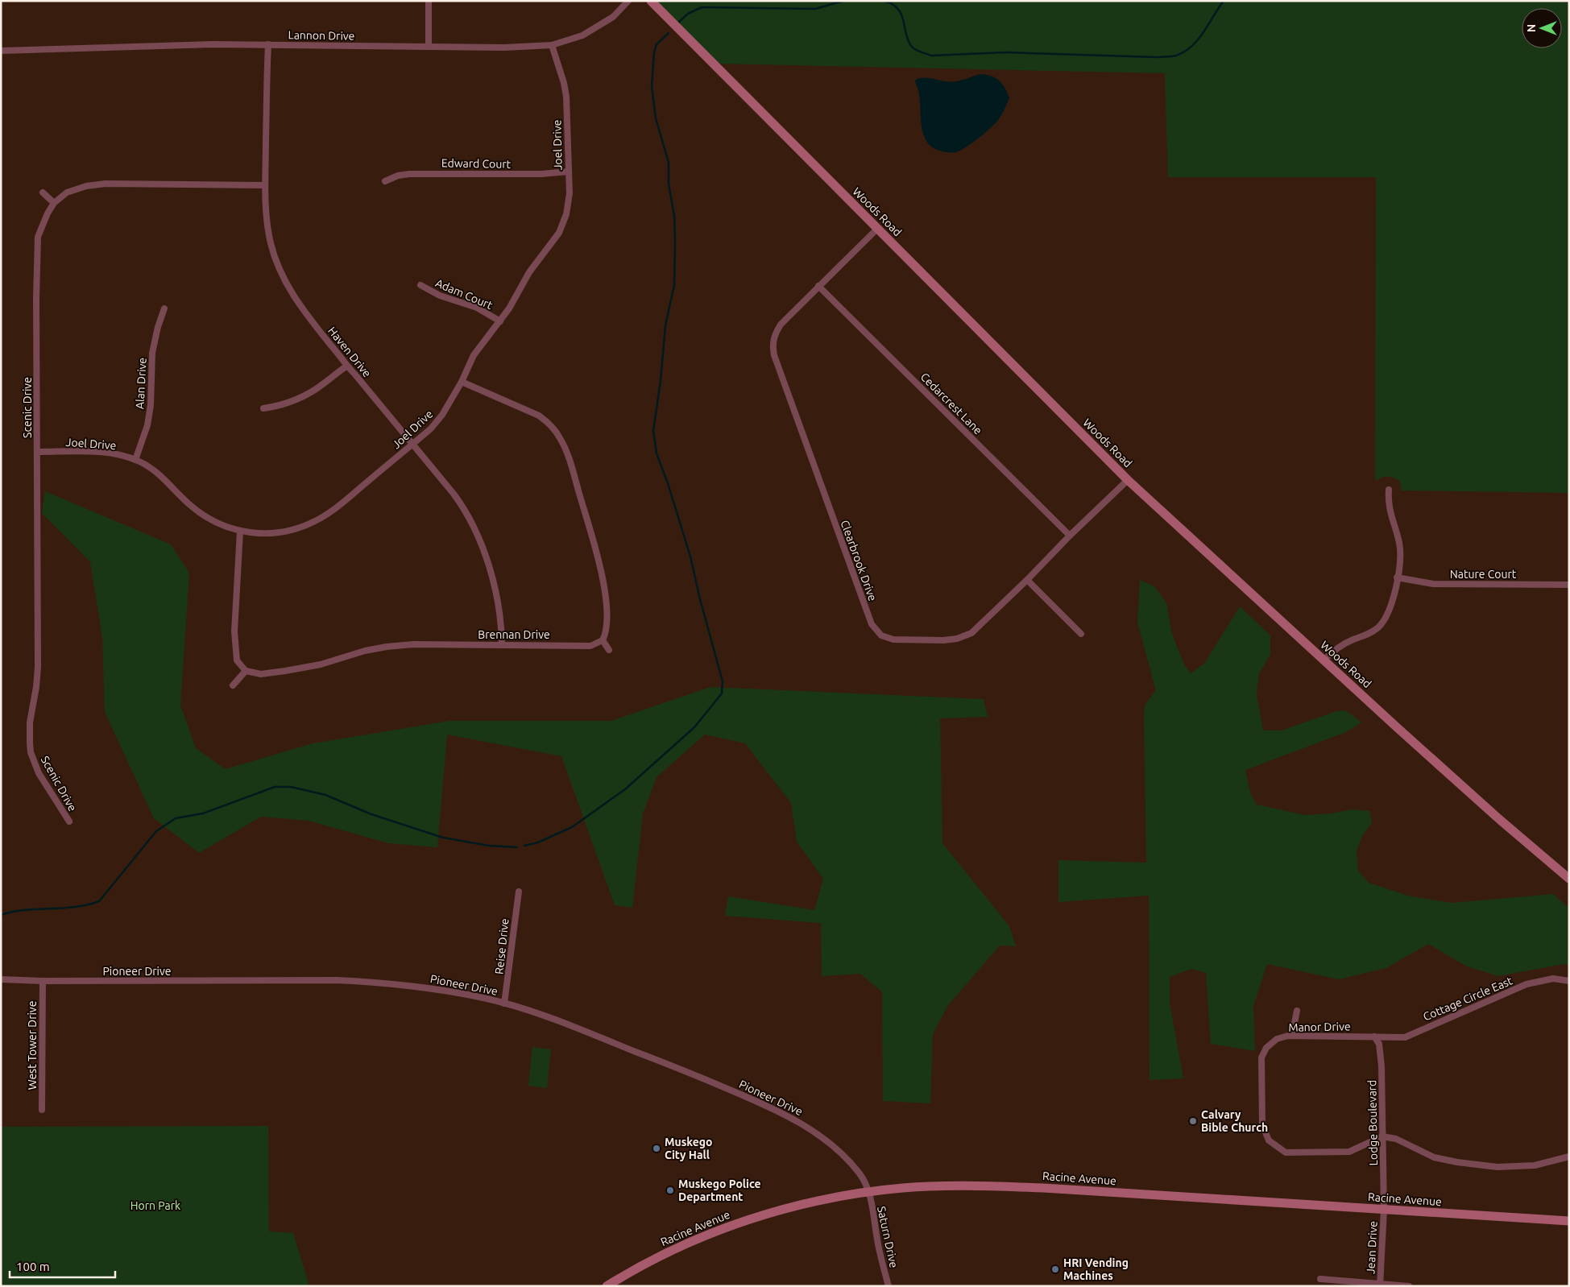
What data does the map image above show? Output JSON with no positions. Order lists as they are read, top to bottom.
{
  "streets": {
    "street": [
      "Lannon Drive",
      "Joel Drive",
      "Edward Court",
      "Woods Road",
      "Adam Court",
      "Haven Drive",
      "Alan Drive",
      "Cedarcrest Lane",
      "Scenic Drive",
      "Clearbrook Drive",
      "Nature Court",
      "Brennan Drive",
      "Reise Drive",
      "Pioneer Drive",
      "Cottage Circle East",
      "Manor Drive",
      "West Tower Drive",
      "Lodge Boulevard",
      "Racine Avenue",
      "Saturn Drive",
      "Jean Drive"
    ]
  },
  "crossings": [
    ["Lannon Drive", "Joel Drive"],
    ["Lannon Drive", "Haven Drive"],
    ["Joel Drive", "Edward Court"],
    ["Joel Drive", "Adam Court"],
    ["Joel Drive", "Haven Drive"],
    ["Joel Drive", "Alan Drive"],
    ["Joel Drive", "Scenic Drive"],
    ["Woods Road", "Clearbrook Drive"],
    ["Haven Drive", "Brennan Drive"],
    ["Cedarcrest Lane", "Clearbrook Drive"],
    ["Reise Drive", "Pioneer Drive"],
    ["Pioneer Drive", "West Tower Drive"],
    ["Pioneer Drive", "Racine Avenue"],
    ["Pioneer Drive", "Saturn Drive"],
    ["Cottage Circle East", "Manor Drive"],
    ["Cottage Circle East", "Lodge Boulevard"],
    ["Manor Drive", "Lodge Boulevard"],
    ["Lodge Boulevard", "Racine Avenue"],
    ["Lodge Boulevard", "Jean Drive"],
    ["Racine Avenue", "Saturn Drive"],
    ["Racine Avenue", "Jean Drive"]
  ],
  "parks": ["Horn Park"],
  "places": [
    "Calvary Bible Church",
    "Muskego City Hall",
    "Muskego Police Department",
    "HRI Vending Machines"
  ],
  "scale_bar": "100 m",
  "north": "left"
}
